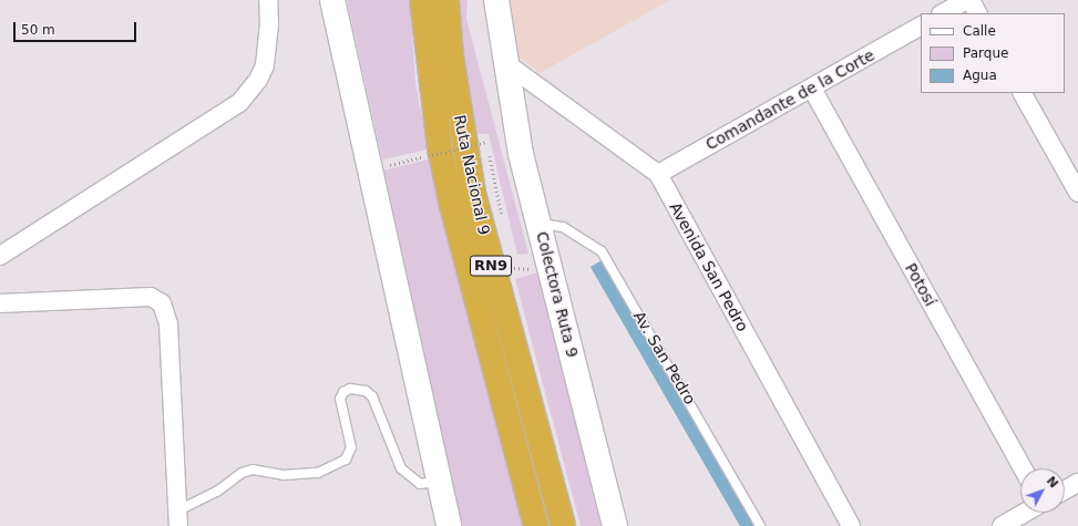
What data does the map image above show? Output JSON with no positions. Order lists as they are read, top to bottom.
{
  "streets": {
    "highway": ["Ruta Nacional 9", "RN9"],
    "street": [
      "Comandante de la Corte",
      "Avenida San Pedro",
      "Potosí",
      "Colectora Ruta 9"
    ],
    "lane": ["Av. San Pedro"]
  },
  "crossings": [
    ["Comandante de la Corte", "Avenida San Pedro"],
    ["Comandante de la Corte", "Potosí"],
    ["Avenida San Pedro", "Colectora Ruta 9"],
    ["Colectora Ruta 9", "Av. San Pedro"]
  ],
  "legend": ["Calle", "Parque", "Agua"],
  "scale_bar": "50 m",
  "north": "top right"
}
